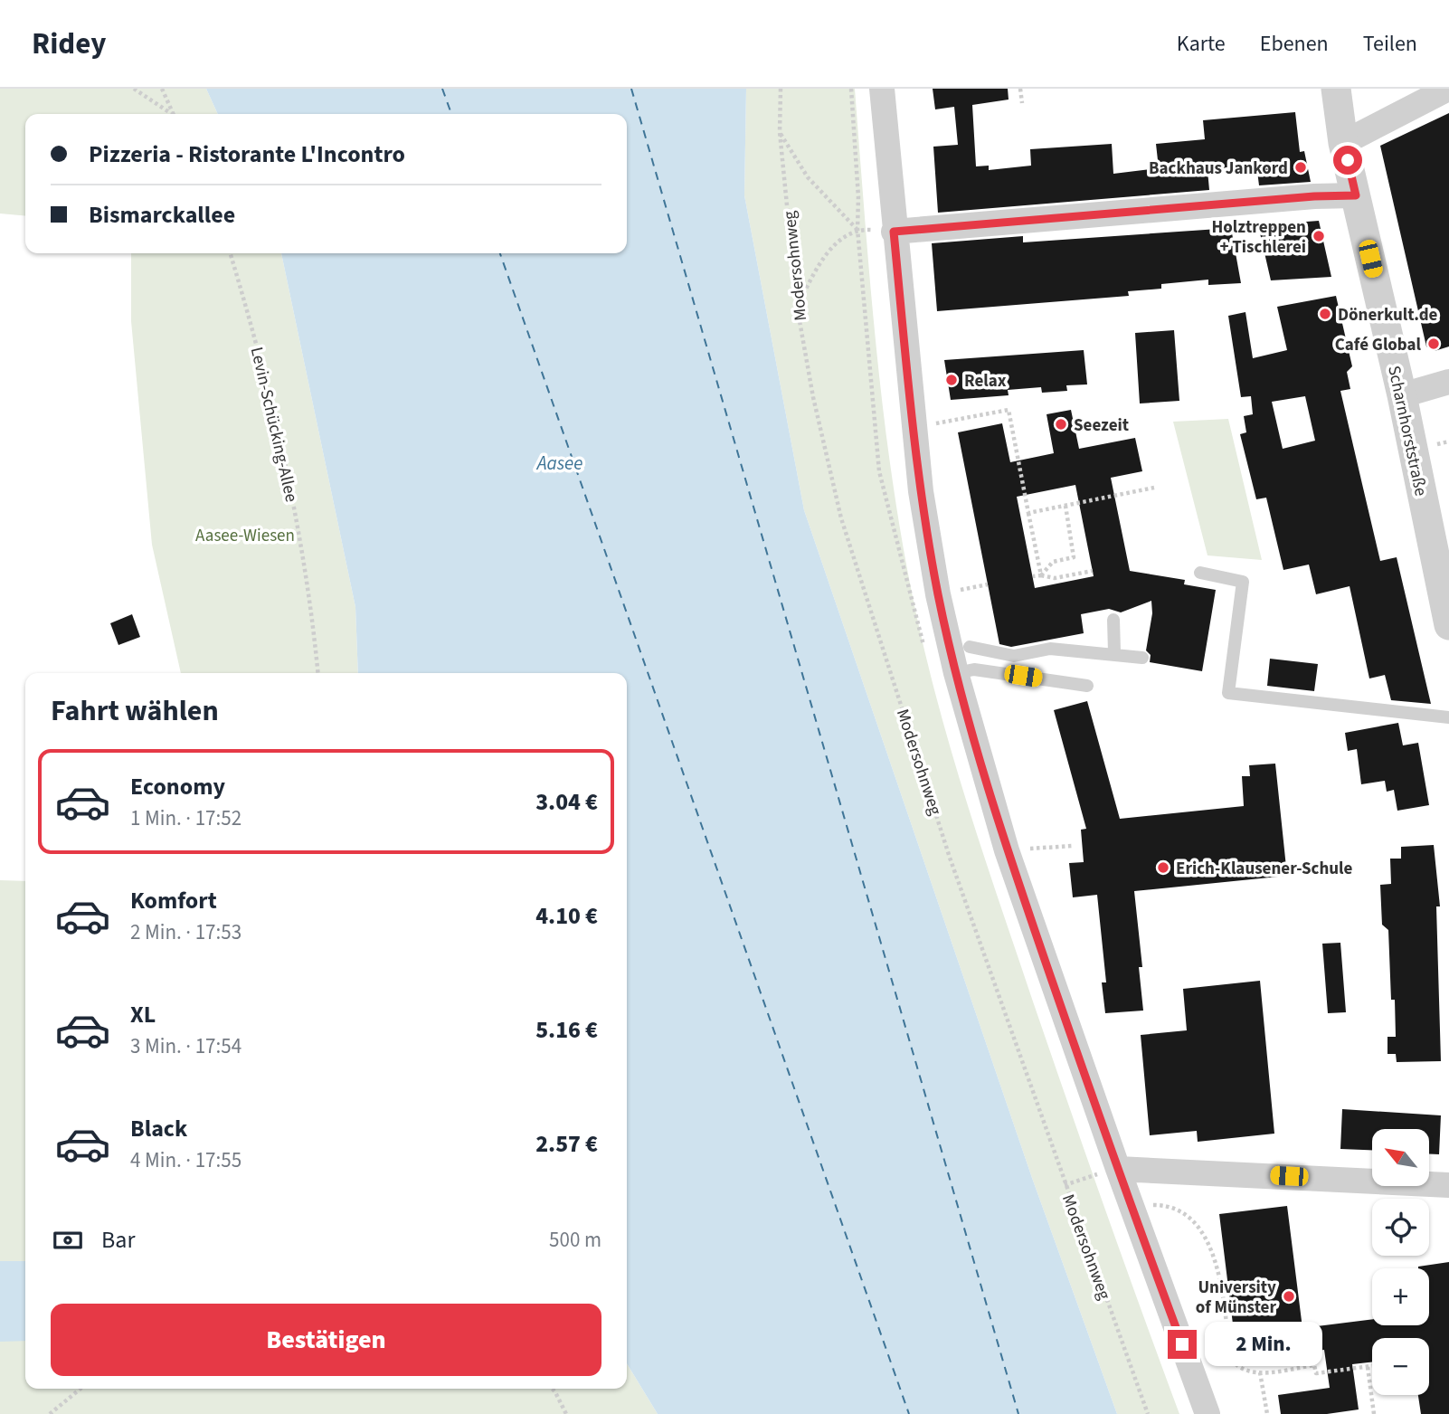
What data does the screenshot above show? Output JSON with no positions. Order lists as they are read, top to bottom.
{
  "streets": {
    "street": ["Scharnhorststraße"],
    "path": ["Modersohnweg", "Levin-Schücking-Allee"]
  },
  "water": ["Aasee"],
  "parks": ["Aasee-Wiesen"],
  "places": [
    "Backhaus Jankord",
    "Holztreppen + Tischlerei",
    "Dönerkult.de",
    "Café Global",
    "Relax",
    "Seezeit",
    "Erich-Klausener-Schule",
    "University of Münster"
  ],
  "north": "top left",
  "page": {
    "header": "Ridey",
    "nav": ["Karte", "Ebenen", "Teilen"],
    "banner": ["Pizzeria - Ristorante L'Incontro", "Bismarckallee"],
    "heading": "Fahrt wählen",
    "list": [
      {
        "name": "Economy",
        "note": "1 Min. · 17:52",
        "value": "3.04 €"
      },
      {
        "name": "Komfort",
        "note": "2 Min. · 17:53",
        "value": "4.10 €"
      },
      {
        "name": "XL",
        "note": "3 Min. · 17:54",
        "value": "5.16 €"
      },
      {
        "name": "Black",
        "note": "4 Min. · 17:55",
        "value": "2.57 €"
      }
    ],
    "map_buttons": ["+", "−"],
    "pay": ["Bar", "500 m"],
    "buttons": "Bestätigen",
    "bubble": "2 Min."
  }
}
